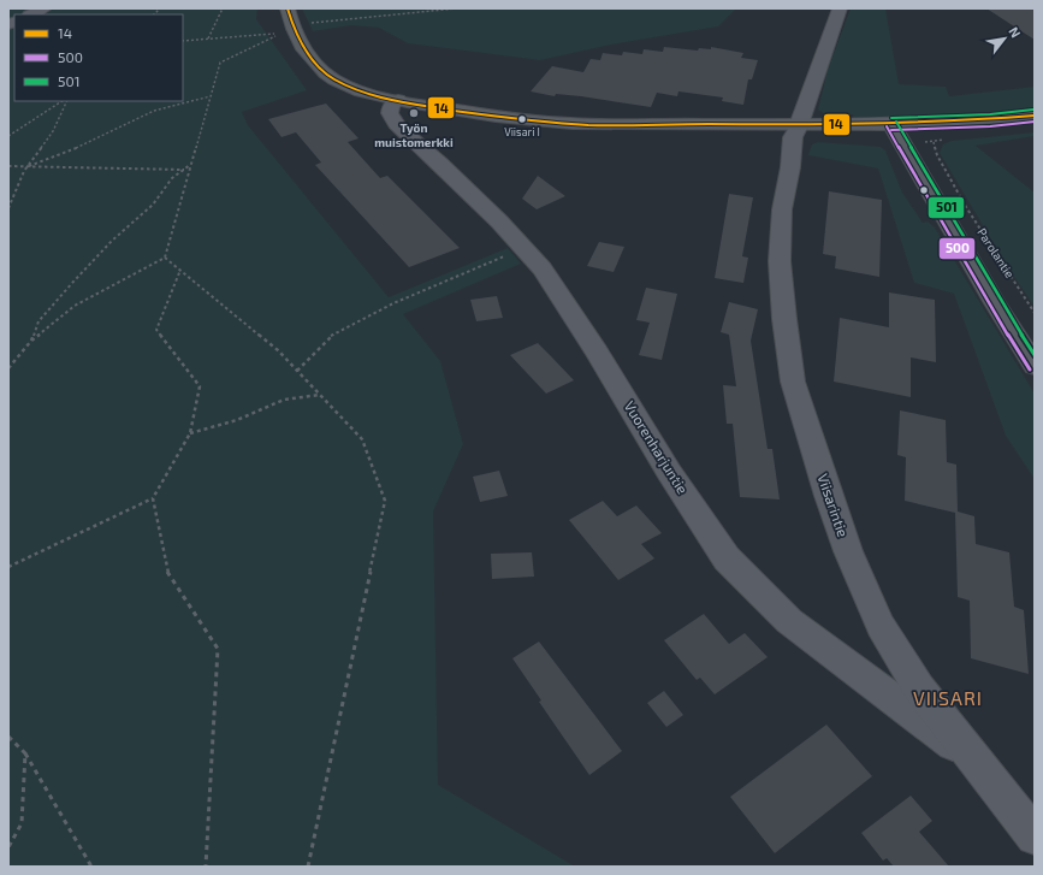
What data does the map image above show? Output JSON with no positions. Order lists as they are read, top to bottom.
{
  "streets": {
    "main road": ["Parolantie"],
    "street": ["Vuorenharjuntie", "Viisarintie"]
  },
  "crossings": [
    ["Vuorenharjuntie", "Viisarintie"]
  ],
  "districts": ["VIISARI"],
  "places": ["Työn muistomerkki", "Viisari I"],
  "lines": ["transit line 14", "transit line 501", "transit line 500"],
  "legend": ["14", "500", "501"],
  "north": "top right"
}
